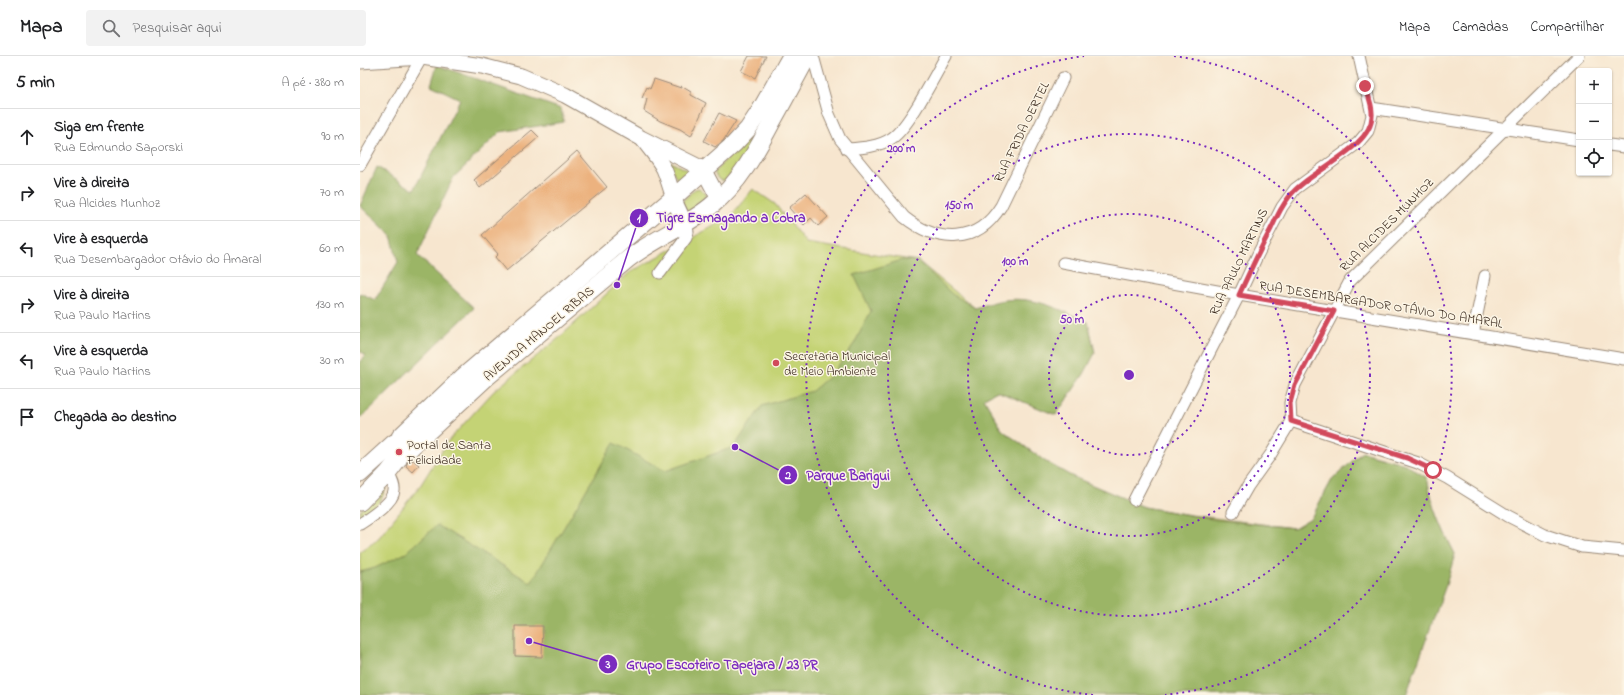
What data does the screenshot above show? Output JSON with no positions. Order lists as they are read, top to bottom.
{
  "streets": {
    "main road": ["AVENIDA MANOEL RIBAS"],
    "street": [
      "RUA FRIDA OERTEL",
      "RUA ALCIDES MUNHOZ",
      "RUA PAULO MARTINS",
      "RUA DESEMBARGADOR OTÁVIO DO AMARAL"
    ]
  },
  "crossings": [
    ["RUA ALCIDES MUNHOZ", "RUA DESEMBARGADOR OTÁVIO DO AMARAL"],
    ["RUA PAULO MARTINS", "RUA DESEMBARGADOR OTÁVIO DO AMARAL"]
  ],
  "places": [
    "Tigre Esmagando a Cobra",
    "Secretaria Municipal de Meio Ambiente",
    "Parque Barigui",
    "Portal de Santa Felicidade",
    "Grupo Escoteiro Tapejara / 23 PR"
  ],
  "page": {
    "header": "Mapa",
    "search": "Pesquisar aqui",
    "nav": ["Mapa", "Camadas", "Compartilhar"],
    "heading": ["5 min", "A pé · 380 m"],
    "map_buttons": ["+", "−"],
    "list": [
      ["Siga em frente", "Rua Edmundo Saporski", "90 m"],
      ["Vire à direita", "Rua Alcides Munhoz", "70 m"],
      ["Vire à esquerda", "Rua Desembargador Otávio do Amaral", "60 m"],
      ["Vire à direita", "Rua Paulo Martins", "130 m"],
      ["Vire à esquerda", "Rua Paulo Martins", "30 m"],
      "Chegada ao destino"
    ]
  },
  "rings": [
    "200 m",
    "150 m",
    "100 m",
    "50 m"
  ]
}
